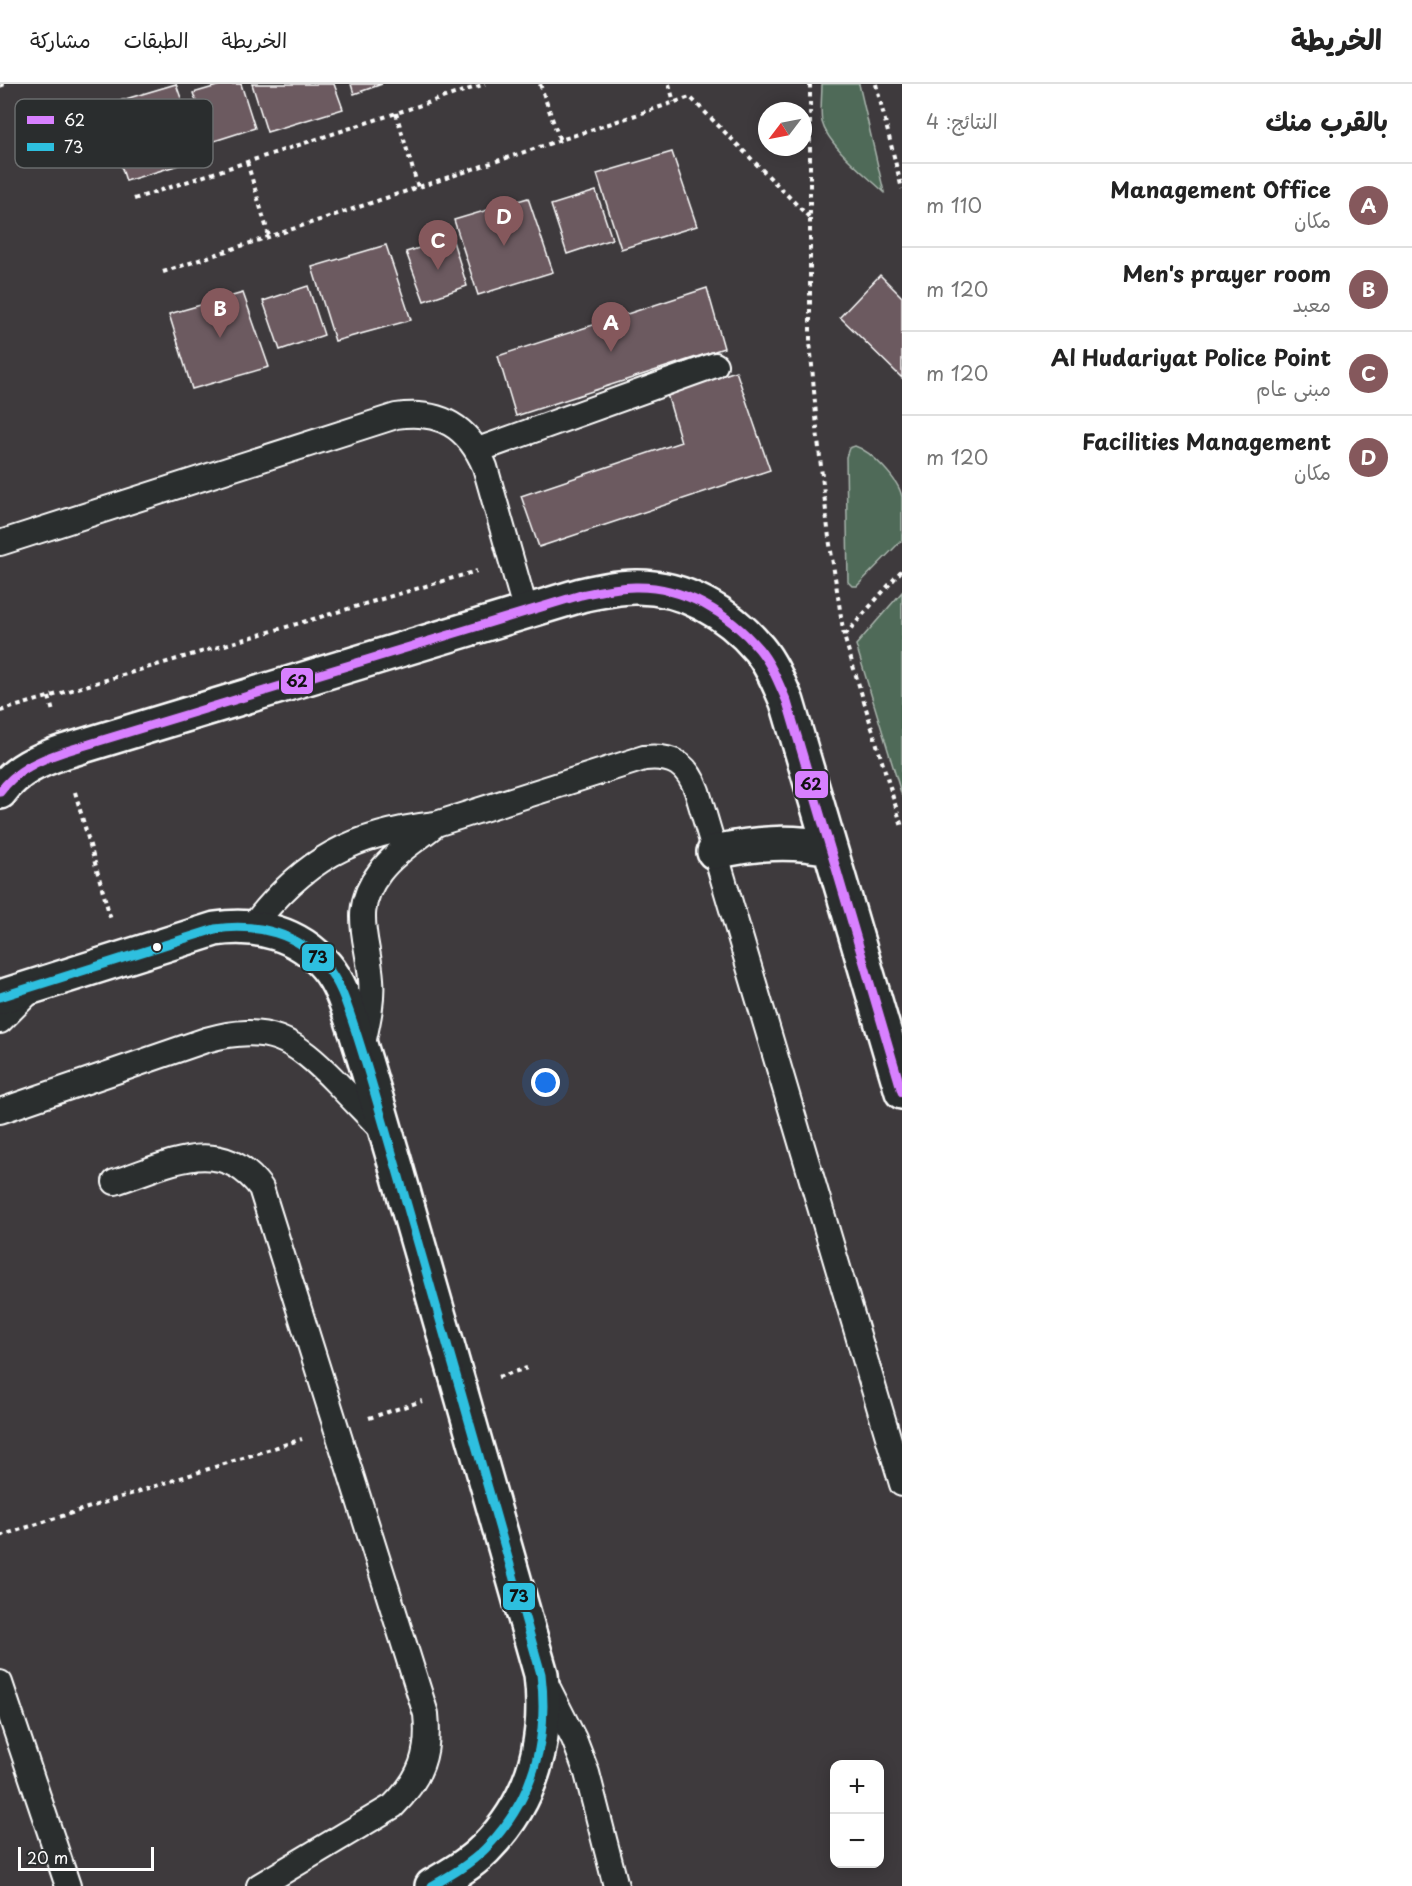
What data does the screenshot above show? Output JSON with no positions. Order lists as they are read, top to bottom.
{
  "lines": ["transit line 62", "transit line 73"],
  "legend": ["62", "73"],
  "scale_bar": "20 m",
  "north": "bottom left",
  "page": {
    "header": "الخريطة",
    "nav": ["الخريطة", "الطبقات", "مشاركة"],
    "heading": ["بالقرب منك", "النتائج: 4"],
    "list": [
      {
        "mark": "A",
        "name": "Management Office",
        "note": "مكان",
        "value": "110 m"
      },
      {
        "mark": "B",
        "name": "Men's prayer room",
        "note": "معبد",
        "value": "120 m"
      },
      {
        "mark": "C",
        "name": "Al Hudariyat Police Point",
        "note": "مبنى عام",
        "value": "120 m"
      },
      {
        "mark": "D",
        "name": "Facilities Management",
        "note": "مكان",
        "value": "120 m"
      }
    ],
    "pins": [
      "D",
      "C",
      "B",
      "A"
    ],
    "map_buttons": ["+", "−"],
    "scale": "20 m"
  }
}
